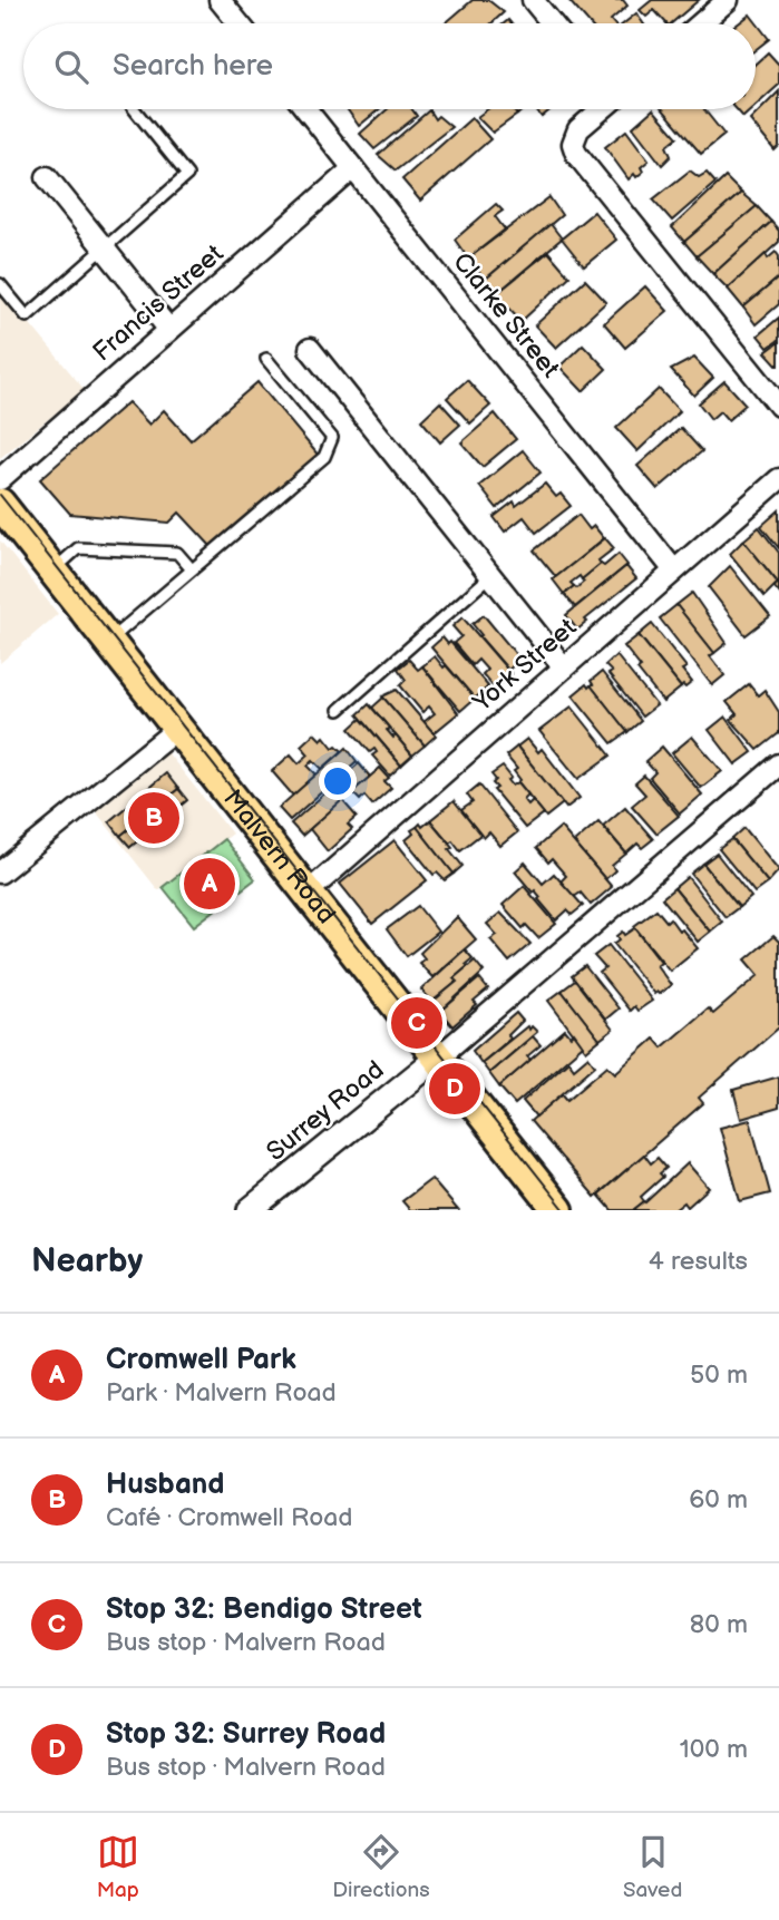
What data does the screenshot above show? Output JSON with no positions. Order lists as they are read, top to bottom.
{
  "streets": {
    "main road": ["Malvern Road"],
    "street": [
      "Francis Street",
      "Clarke Street",
      "York Street",
      "Surrey Road"
    ]
  },
  "crossings": [
    ["Francis Street", "Clarke Street"],
    ["Clarke Street", "York Street"],
    ["York Street", "Malvern Road"],
    ["Malvern Road", "Surrey Road"]
  ],
  "page": {
    "search": "Search here",
    "pins": [
      "B",
      "A",
      "C",
      "D"
    ],
    "heading": ["Nearby", "4 results"],
    "list": [
      {
        "mark": "A",
        "name": "Cromwell Park",
        "note": "Park · Malvern Road",
        "value": "50 m"
      },
      {
        "mark": "B",
        "name": "Husband",
        "note": "Café · Cromwell Road",
        "value": "60 m"
      },
      {
        "mark": "C",
        "name": "Stop 32: Bendigo Street",
        "note": "Bus stop · Malvern Road",
        "value": "80 m"
      },
      {
        "mark": "D",
        "name": "Stop 32: Surrey Road",
        "note": "Bus stop · Malvern Road",
        "value": "100 m"
      }
    ],
    "nav": ["Map", "Directions", "Saved"]
  }
}
